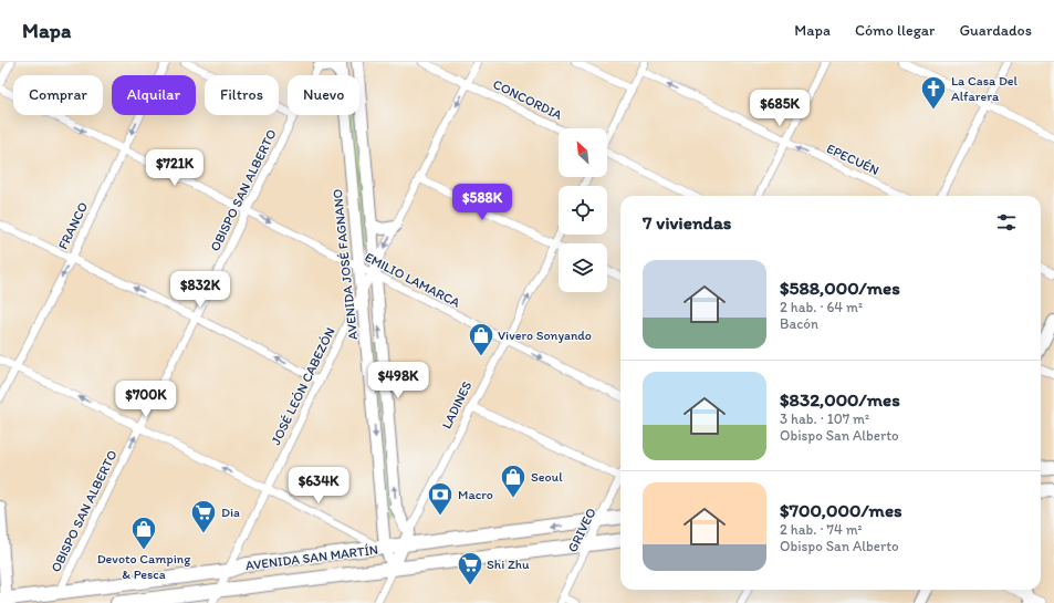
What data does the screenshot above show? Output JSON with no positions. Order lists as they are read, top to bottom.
{
  "streets": {
    "main road": ["AVENIDA SAN MARTÍN"],
    "street": [
      "CONCORDIA",
      "EPECUÉN",
      "OBISPO SAN ALBERTO",
      "FRANCO",
      "AVENIDA JOSÉ FAGNANO",
      "EMILIO LAMARCA",
      "JOSÉ LEÓN CABEZÓN",
      "LADINES",
      "GRIVEO"
    ]
  },
  "crossings": [
    ["CONCORDIA", "JOSÉ LEÓN CABEZÓN"],
    ["OBISPO SAN ALBERTO", "EMILIO LAMARCA"],
    ["OBISPO SAN ALBERTO", "AVENIDA SAN MARTÍN"],
    ["FRANCO", "EMILIO LAMARCA"],
    ["AVENIDA JOSÉ FAGNANO", "EMILIO LAMARCA"],
    ["AVENIDA JOSÉ FAGNANO", "JOSÉ LEÓN CABEZÓN"],
    ["AVENIDA JOSÉ FAGNANO", "LADINES"],
    ["AVENIDA JOSÉ FAGNANO", "AVENIDA SAN MARTÍN"],
    ["EMILIO LAMARCA", "JOSÉ LEÓN CABEZÓN"],
    ["EMILIO LAMARCA", "LADINES"],
    ["JOSÉ LEÓN CABEZÓN", "AVENIDA SAN MARTÍN"],
    ["LADINES", "AVENIDA SAN MARTÍN"],
    ["GRIVEO", "AVENIDA SAN MARTÍN"]
  ],
  "one_way": ["EPECUÉN", "FRANCO", "EMILIO LAMARCA"],
  "places": {
    "church": ["La Casa Del Alfarera"],
    "shop": ["Vivero Sonyando", "Seoul", "Devoto Camping & Pesca"],
    "bank": ["Macro"],
    "supermarket": ["Dia", "Shi Zhu"]
  },
  "north": "top left",
  "page": {
    "header": "Mapa",
    "nav": ["Mapa", "Cómo llegar", "Guardados"],
    "chip": [
      "Comprar",
      "Alquilar",
      "Filtros",
      "Nuevo"
    ],
    "price": [
      "$685K",
      "$721K",
      "$588K",
      "$832K",
      "$498K",
      "$700K",
      "$634K"
    ],
    "heading": "7 viviendas",
    "list": [
      {
        "name": "$588,000/mes",
        "note": "2 hab. · 64 m² · Bacón"
      },
      {
        "name": "$832,000/mes",
        "note": "3 hab. · 107 m² · Obispo San Alberto"
      },
      {
        "name": "$700,000/mes",
        "note": "2 hab. · 74 m² · Obispo San Alberto"
      }
    ]
  }
}
